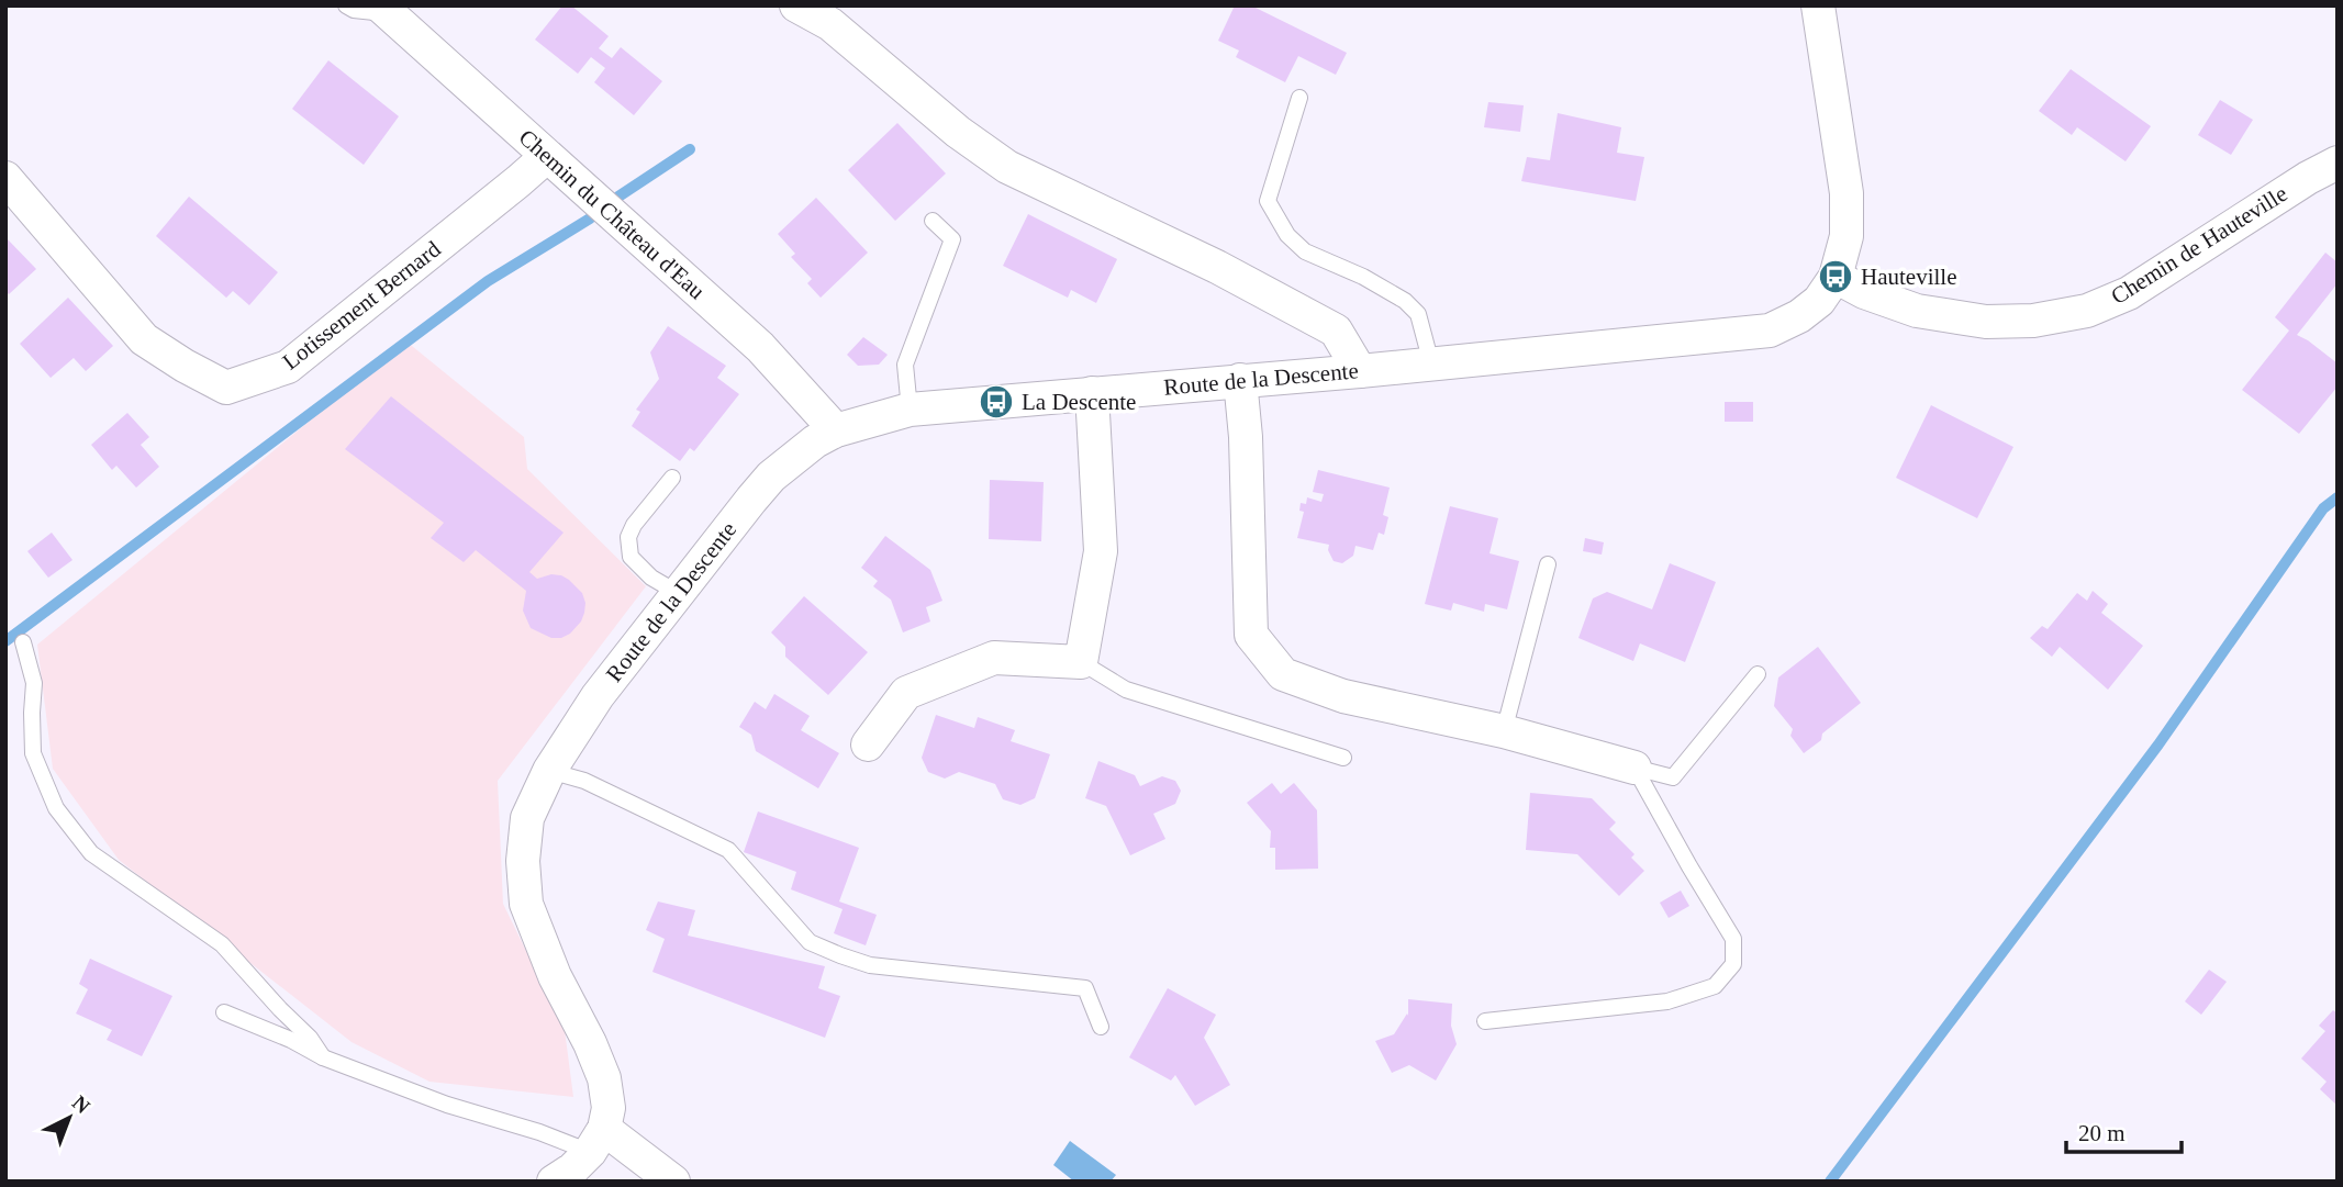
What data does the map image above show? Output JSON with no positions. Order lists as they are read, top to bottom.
{
  "streets": {
    "street": [
      "Chemin du Château d'Eau",
      "Chemin de Hauteville",
      "Lotissement Bernard",
      "Route de la Descente"
    ]
  },
  "crossings": [
    ["Chemin du Château d'Eau", "Lotissement Bernard"],
    ["Chemin du Château d'Eau", "Route de la Descente"],
    ["Chemin de Hauteville", "Route de la Descente"]
  ],
  "places": {
    "bus stop": ["Hauteville", "La Descente"]
  },
  "scale_bar": "20 m",
  "north": "top right"
}
